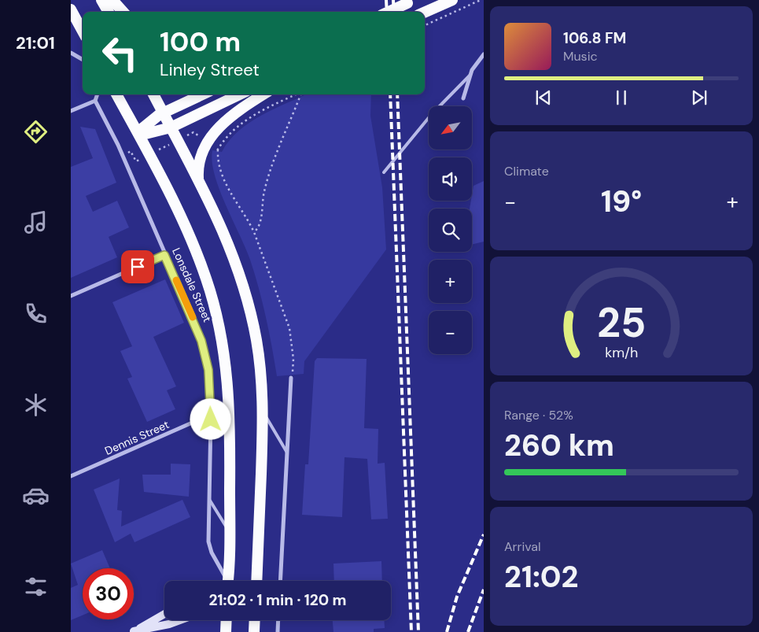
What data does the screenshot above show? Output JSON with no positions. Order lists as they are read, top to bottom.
{
  "streets": {
    "highway": ["Lonsdale Street"],
    "street": ["Dennis Street"]
  },
  "crossings": [
    ["Lonsdale Street", "Dennis Street"]
  ],
  "north": "bottom left",
  "page": {
    "tabs": "21:01",
    "turn": ["100 m", "Linley Street"],
    "song": ["106.8 FM", "Music"],
    "map_buttons": ["+", "−"],
    "tile": [
      "Climate",
      ["Range · 52%", "260 km"],
      ["Arrival", "21:02"]
    ],
    "heat": ["−", "19°", "+"],
    "limit": "30",
    "trip": "21:02 · 1 min · 120 m",
    "gauge": ["25", "km/h"]
  }
}
